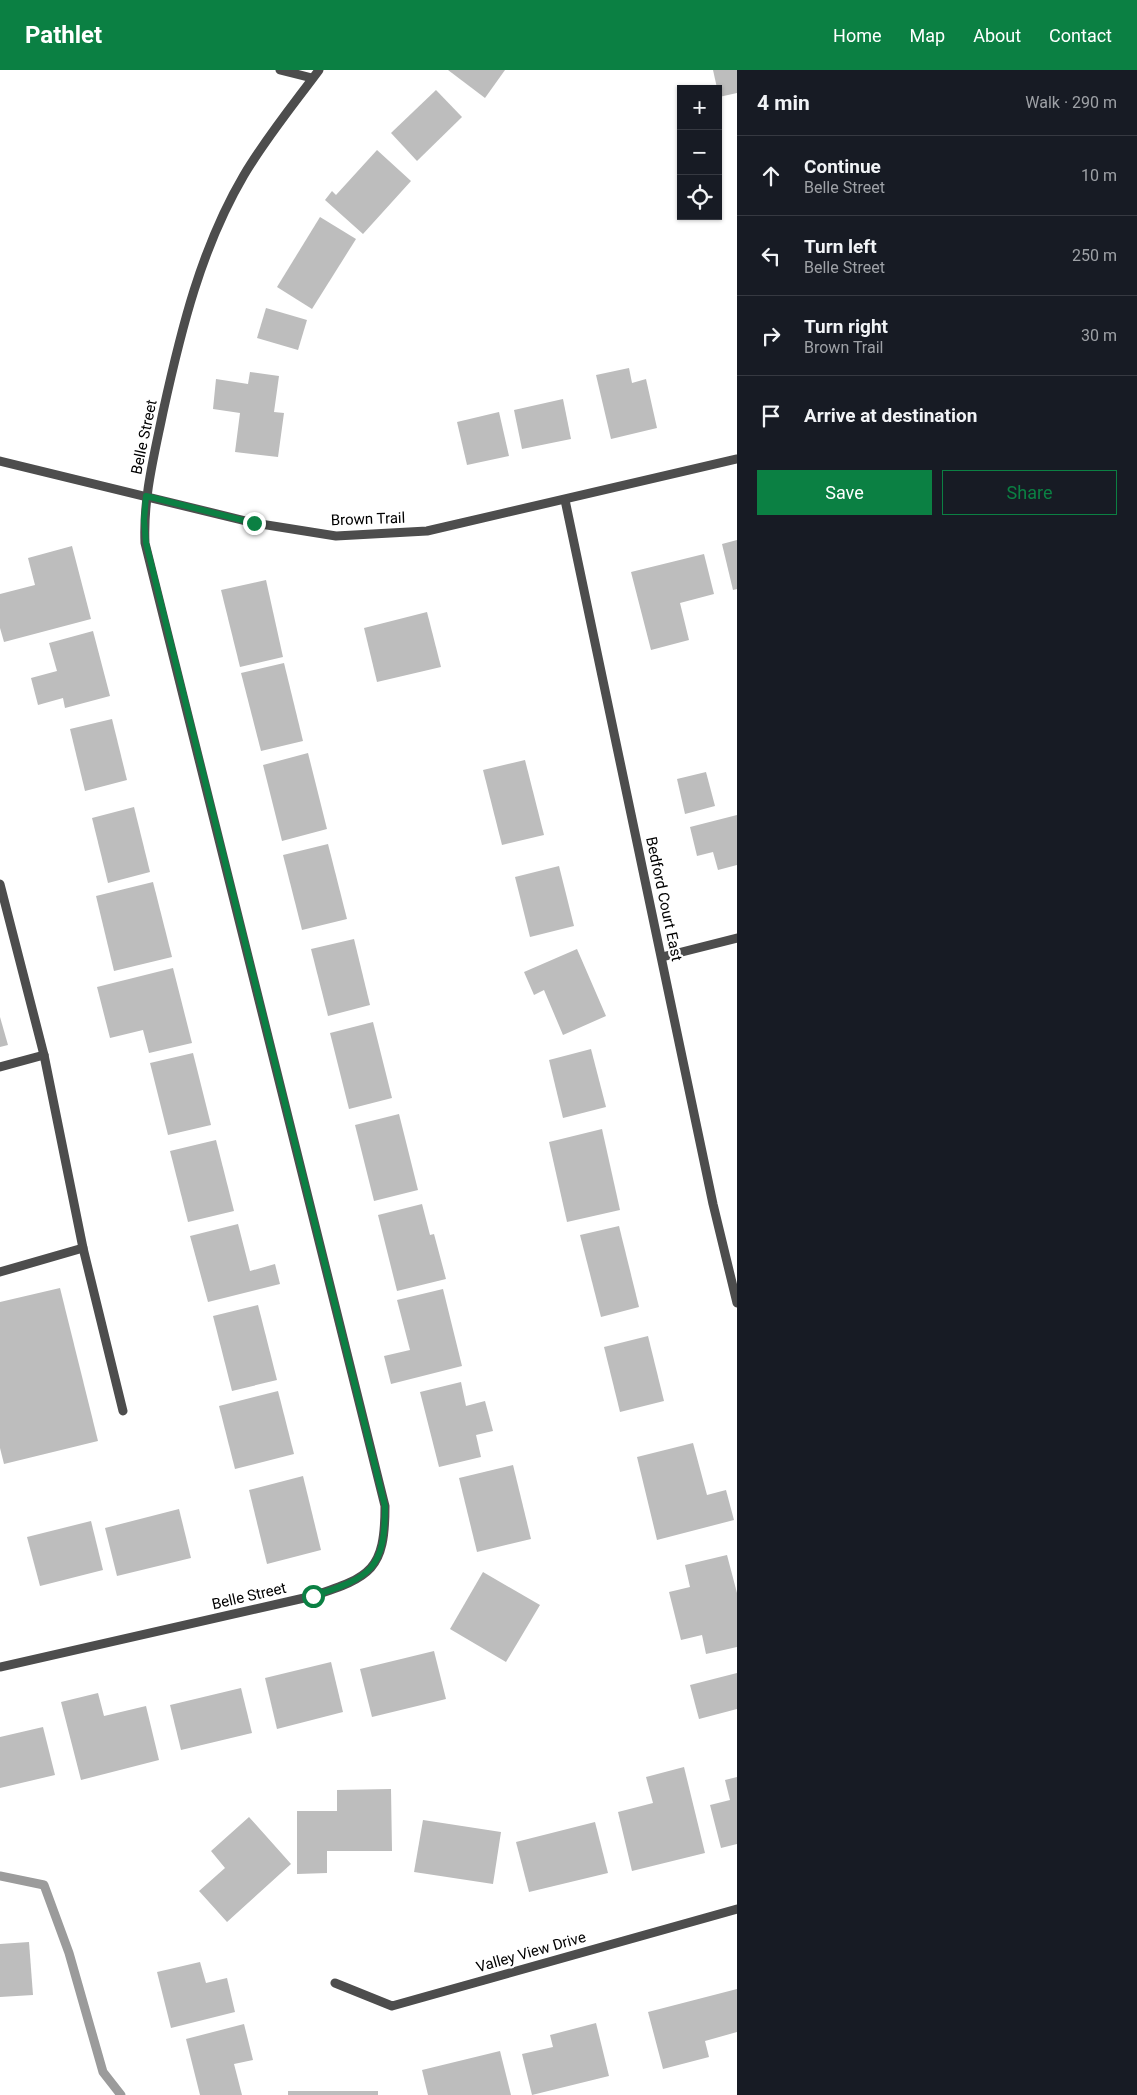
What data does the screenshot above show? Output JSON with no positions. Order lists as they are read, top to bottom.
{
  "streets": {
    "street": [
      "Belle Street",
      "Brown Trail",
      "Bedford Court East",
      "Valley View Drive"
    ]
  },
  "crossings": [
    ["Belle Street", "Brown Trail"],
    ["Brown Trail", "Bedford Court East"]
  ],
  "page": {
    "header": "Pathlet",
    "nav": [
      "Home",
      "Map",
      "About",
      "Contact"
    ],
    "heading": ["4 min", "Walk · 290 m"],
    "map_buttons": ["+", "−"],
    "list": [
      ["Continue", "Belle Street", "10 m"],
      ["Turn left", "Belle Street", "250 m"],
      ["Turn right", "Brown Trail", "30 m"],
      "Arrive at destination"
    ],
    "buttons": ["Save", "Share"]
  }
}
